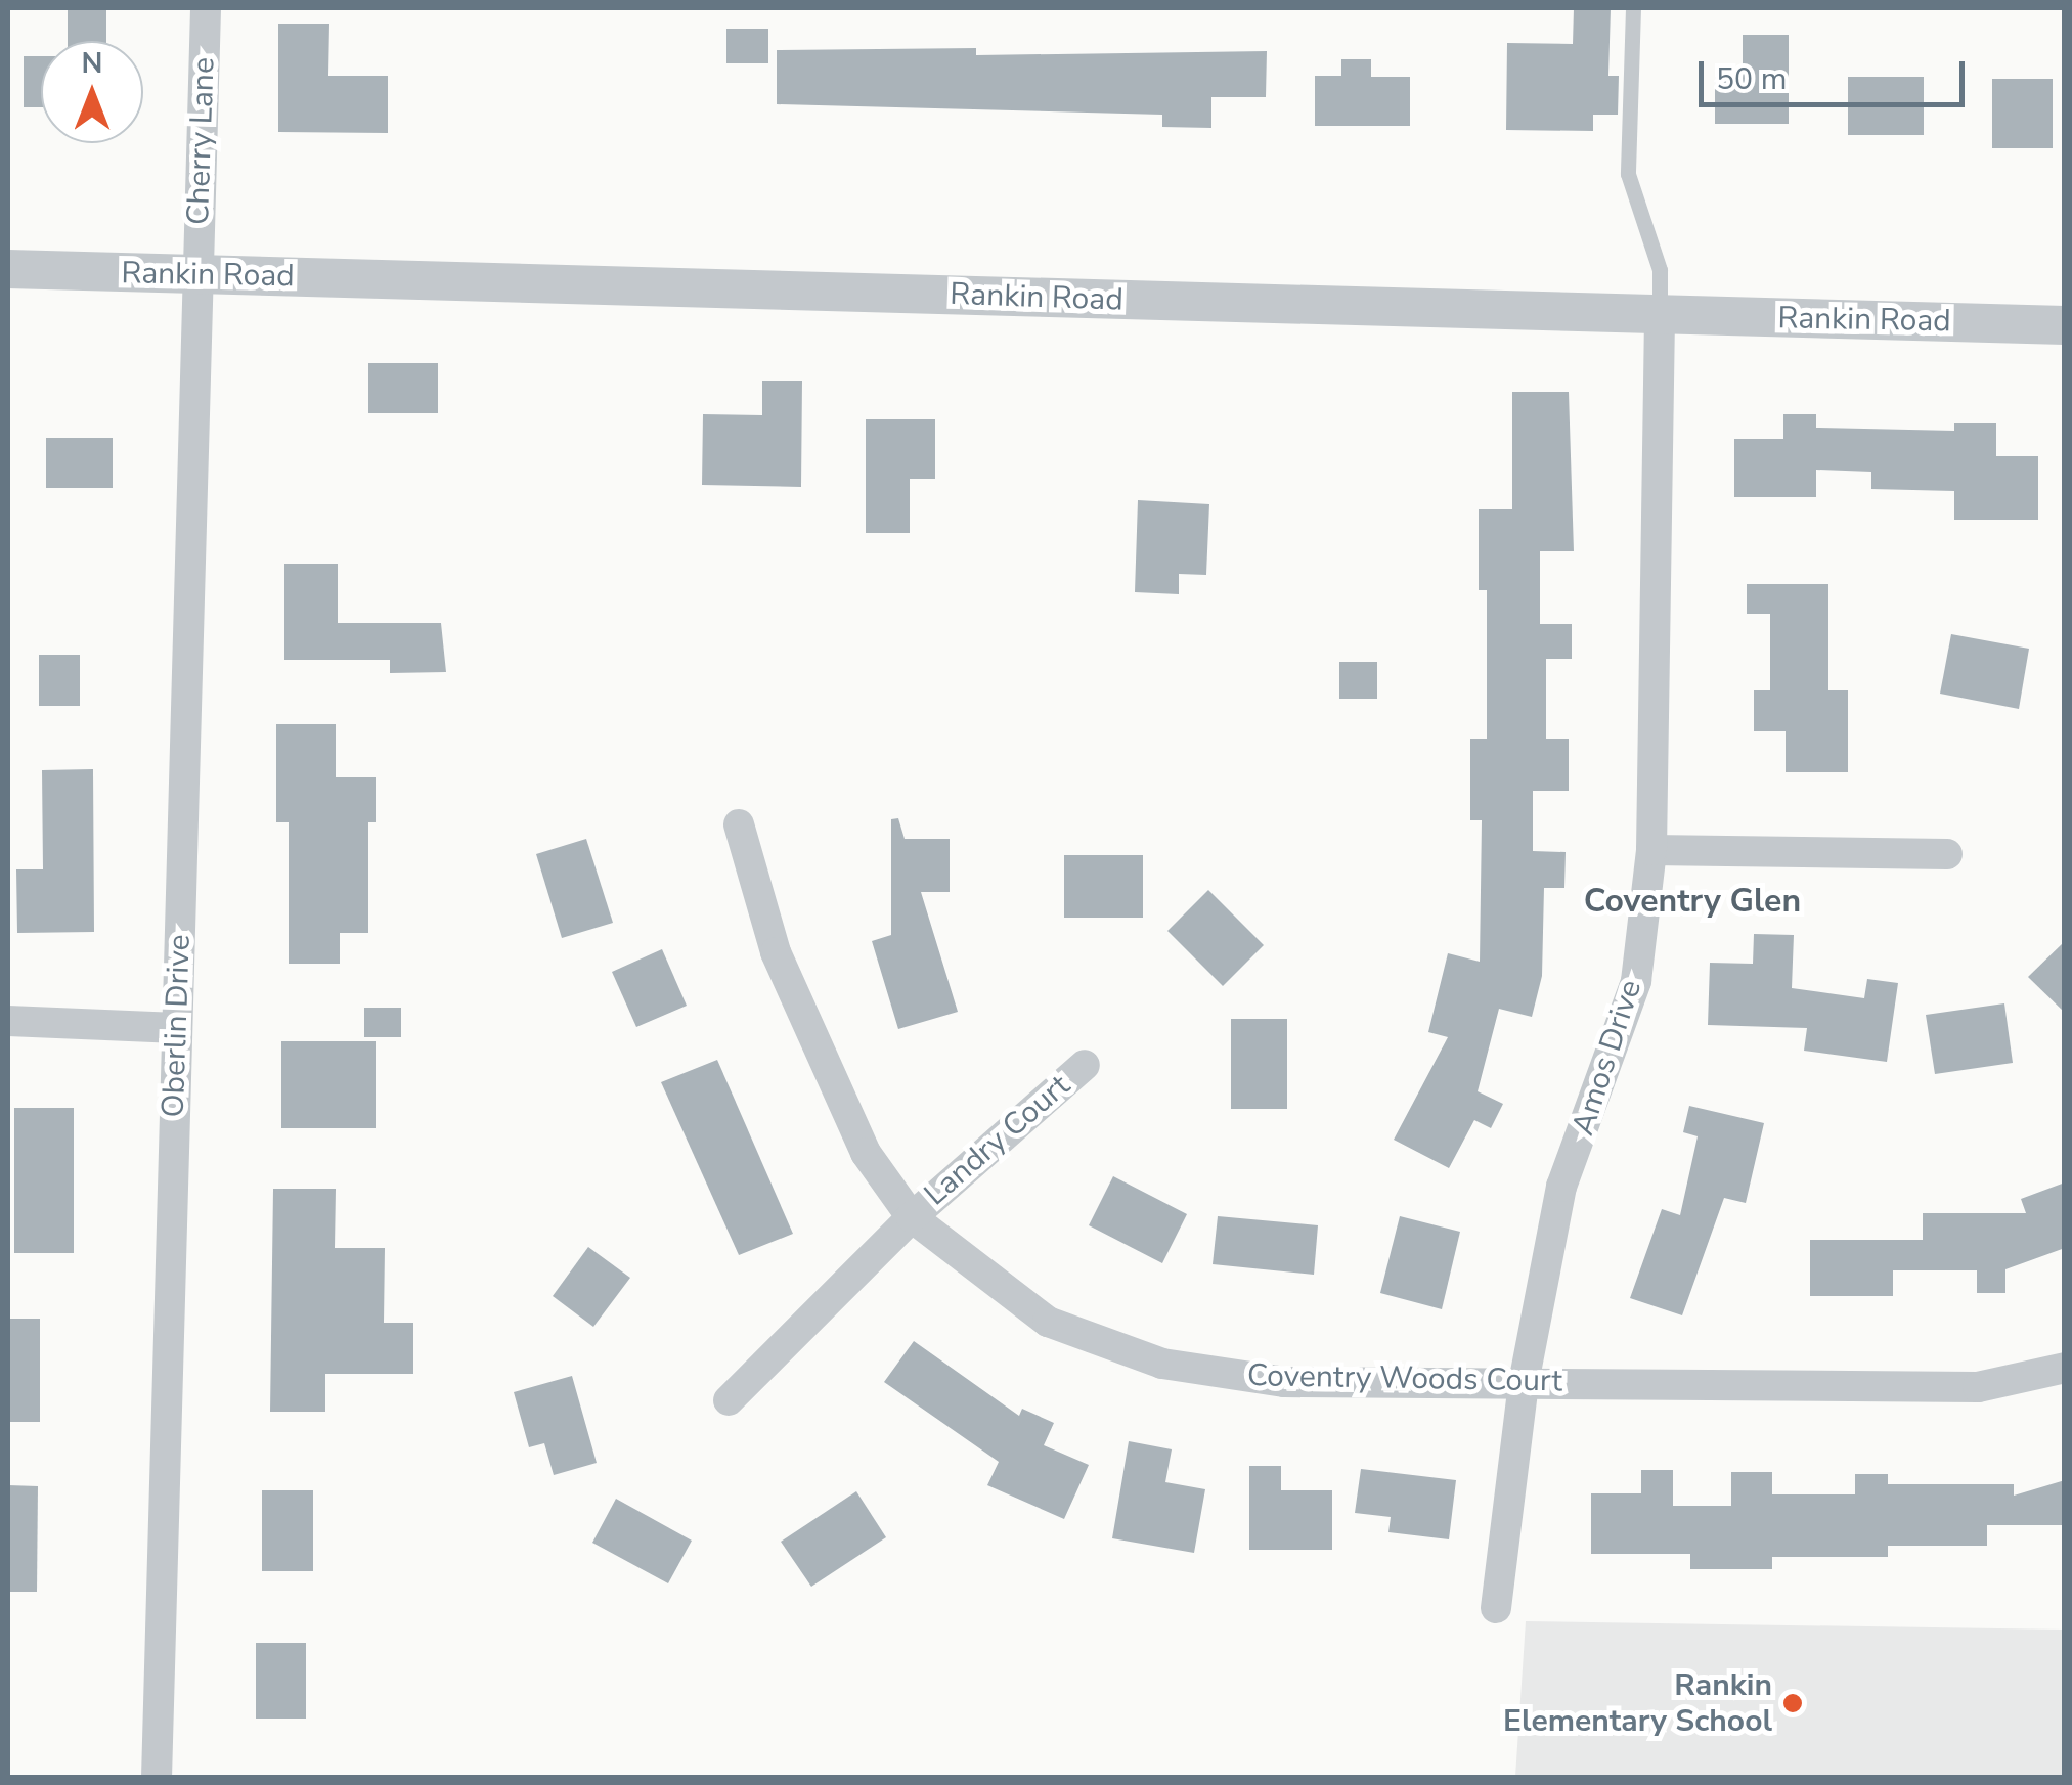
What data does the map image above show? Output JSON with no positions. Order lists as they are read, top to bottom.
{
  "streets": {
    "street": [
      "Cherry Lane",
      "Rankin Road",
      "Oberlin Drive",
      "Amos Drive",
      "Landry Court",
      "Coventry Woods Court"
    ]
  },
  "crossings": [
    ["Cherry Lane", "Rankin Road"],
    ["Cherry Lane", "Oberlin Drive"],
    ["Rankin Road", "Oberlin Drive"],
    ["Rankin Road", "Amos Drive"],
    ["Amos Drive", "Coventry Woods Court"],
    ["Landry Court", "Coventry Woods Court"]
  ],
  "districts": ["Coventry Glen"],
  "places": ["Rankin Elementary School"],
  "scale_bar": "50 m",
  "north": "top"
}
